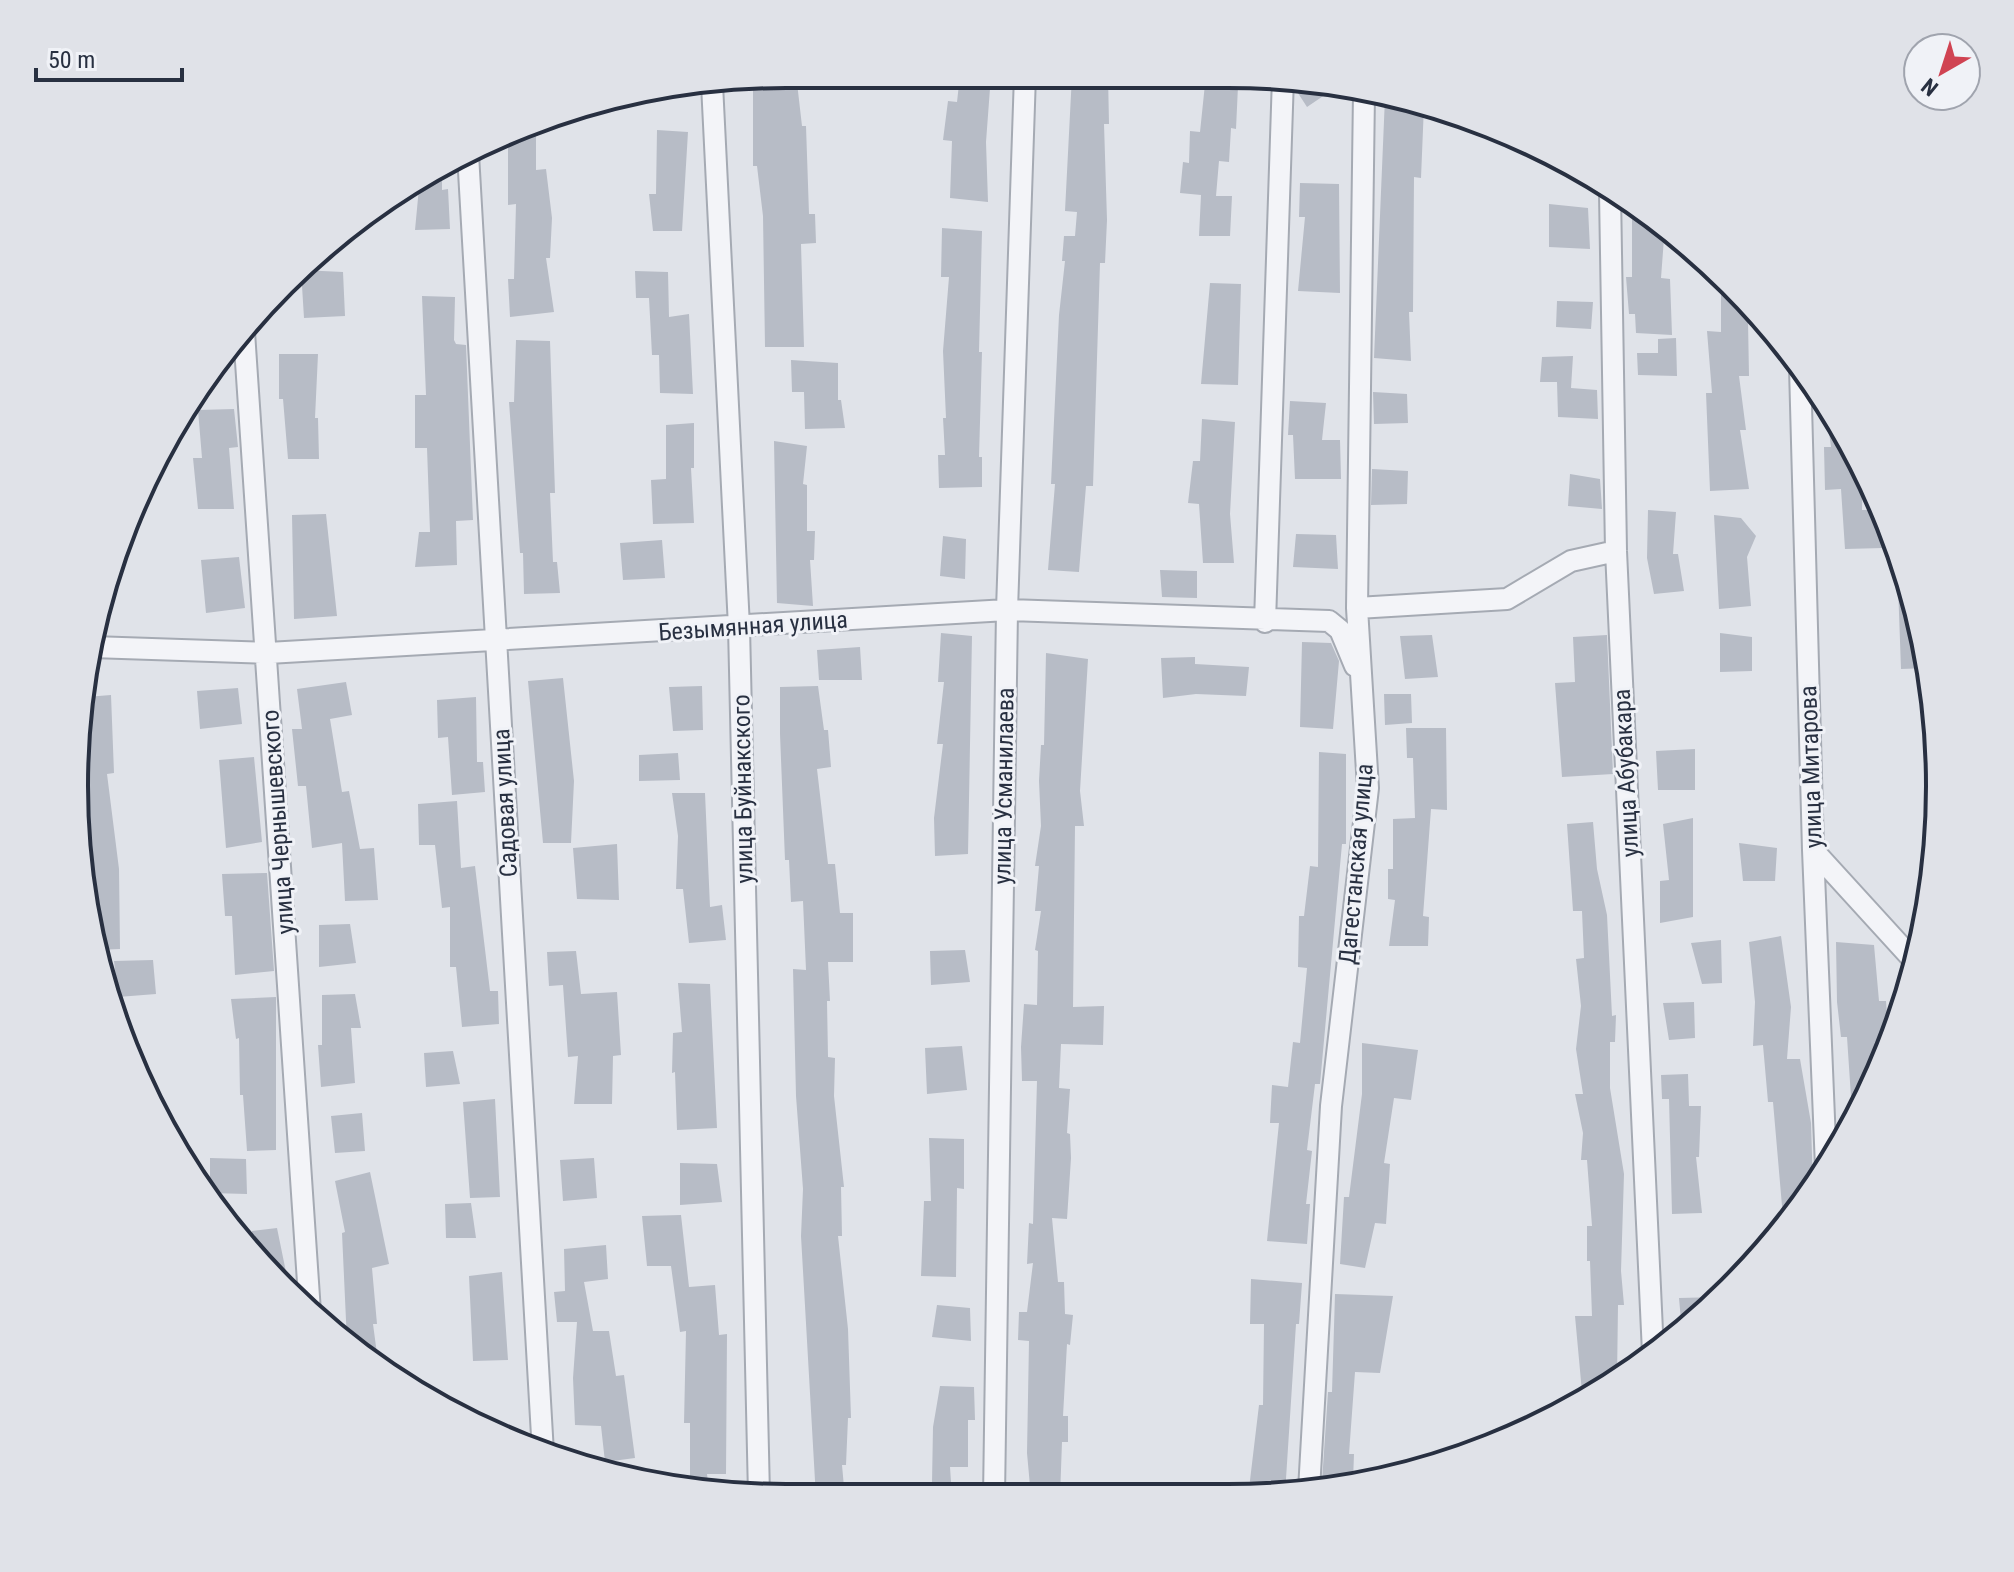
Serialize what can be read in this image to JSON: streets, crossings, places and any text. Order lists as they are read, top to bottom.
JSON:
{
  "streets": {
    "street": [
      "Безымянная улица",
      "улица Митарова",
      "улица Абубакара",
      "улица Усманилаева",
      "улица Буйнакского",
      "Садовая улица",
      "улица Чернышевского",
      "Дагестанская улица"
    ]
  },
  "crossings": [
    ["Безымянная улица", "улица Усманилаева"],
    ["Безымянная улица", "улица Буйнакского"],
    ["Безымянная улица", "Садовая улица"],
    ["Безымянная улица", "улица Чернышевского"],
    ["Безымянная улица", "Дагестанская улица"]
  ],
  "scale_bar": "50 m",
  "north": "bottom left"
}
